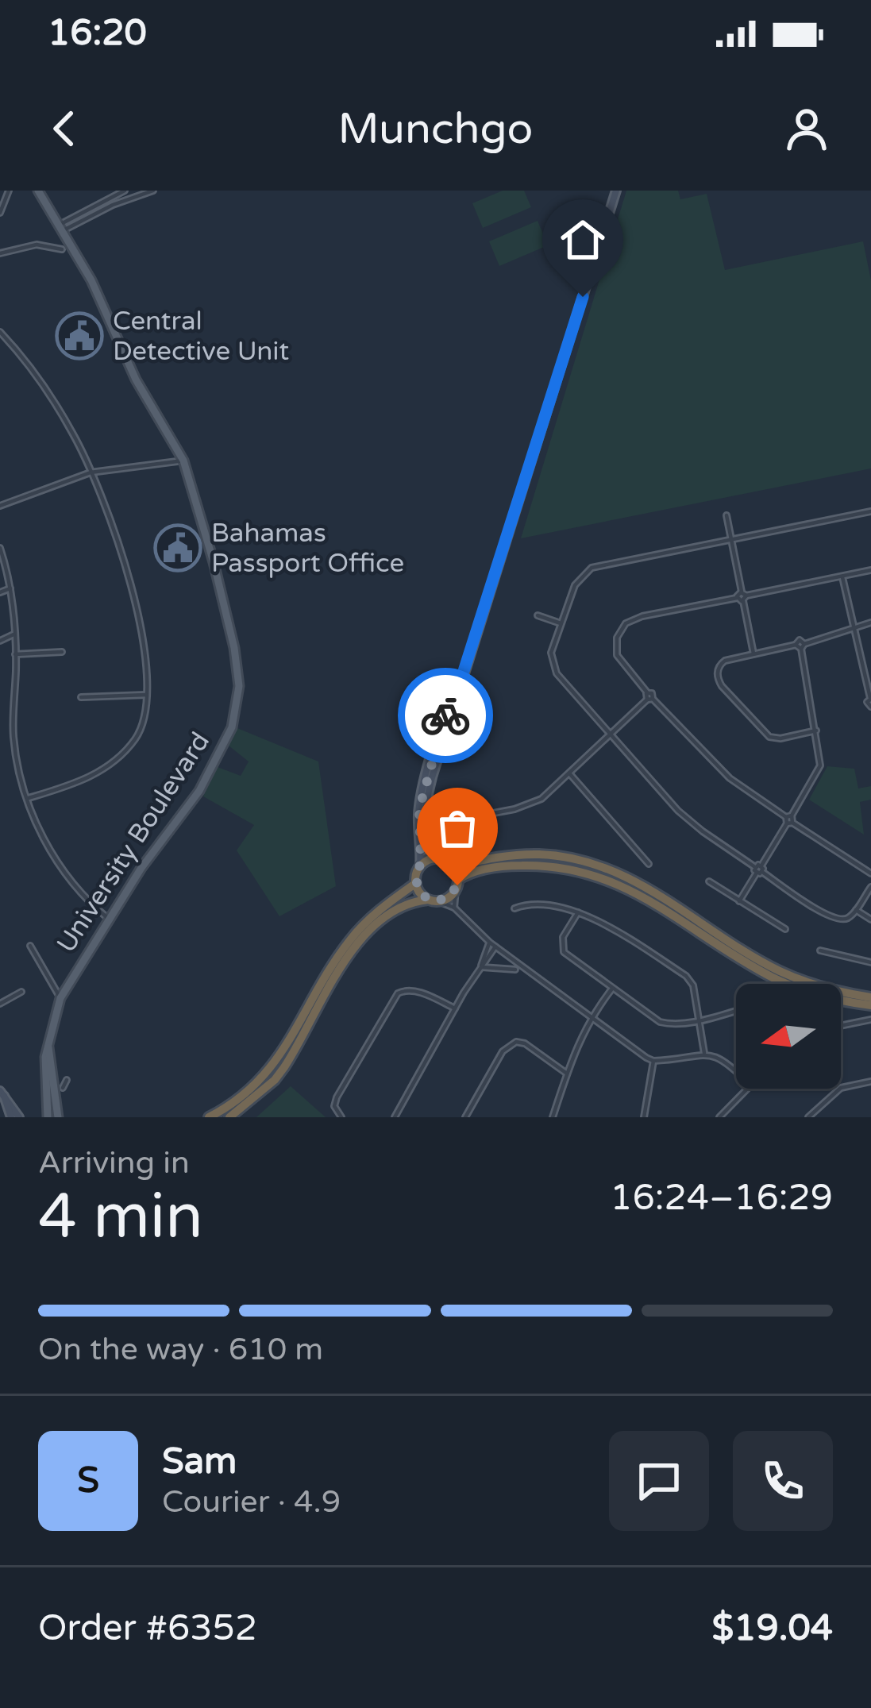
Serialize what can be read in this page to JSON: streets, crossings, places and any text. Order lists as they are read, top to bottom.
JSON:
{
  "streets": {
    "main road": ["University Boulevard"]
  },
  "places": {
    "public building": ["Central Detective Unit", "Bahamas Passport Office"]
  },
  "north": "left",
  "page": {
    "status": "16:20",
    "header": "Munchgo",
    "heading": ["4 min", "Arriving in", "16:24–16:29"],
    "panel": [
      "Sam",
      "Courier · 4.9",
      "Order #6352",
      "$19.04"
    ],
    "bar": "On the way · 610 m",
    "round": "S"
  }
}
